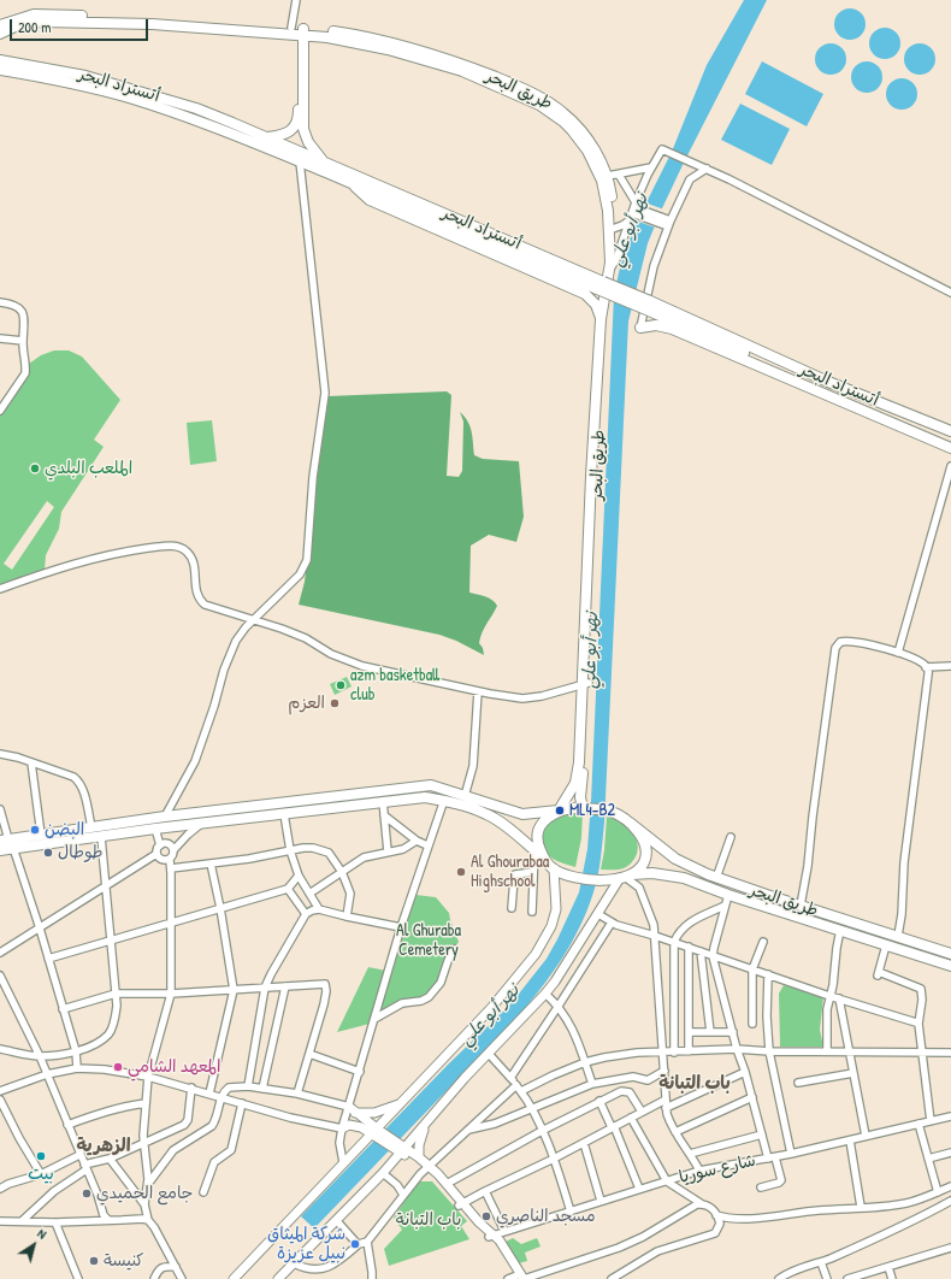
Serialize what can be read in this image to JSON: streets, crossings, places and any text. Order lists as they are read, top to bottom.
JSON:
{
  "streets": {
    "highway": ["أتستراد البحر", "طريق البحر"],
    "street": ["شارع سوريا"]
  },
  "districts": ["باب التبانة", "الزهرية"],
  "water": ["نهر أبو علي"],
  "parks": ["Al Ghuraba Cemetery", "باب التبانة"],
  "places": [
    "الملعب البلدي",
    "azm basketball club",
    "العزم",
    "ML4-B2",
    "البضن",
    "طوطال",
    "Al Ghourabaa Highschool",
    "المعهد الشامي",
    "بيت",
    "جامع الحميدي",
    "مسجد الناصري",
    "شركة الميثاق نبيل عزيزة",
    "كنيسة"
  ],
  "scale_bar": "200 m",
  "north": "top right"
}
